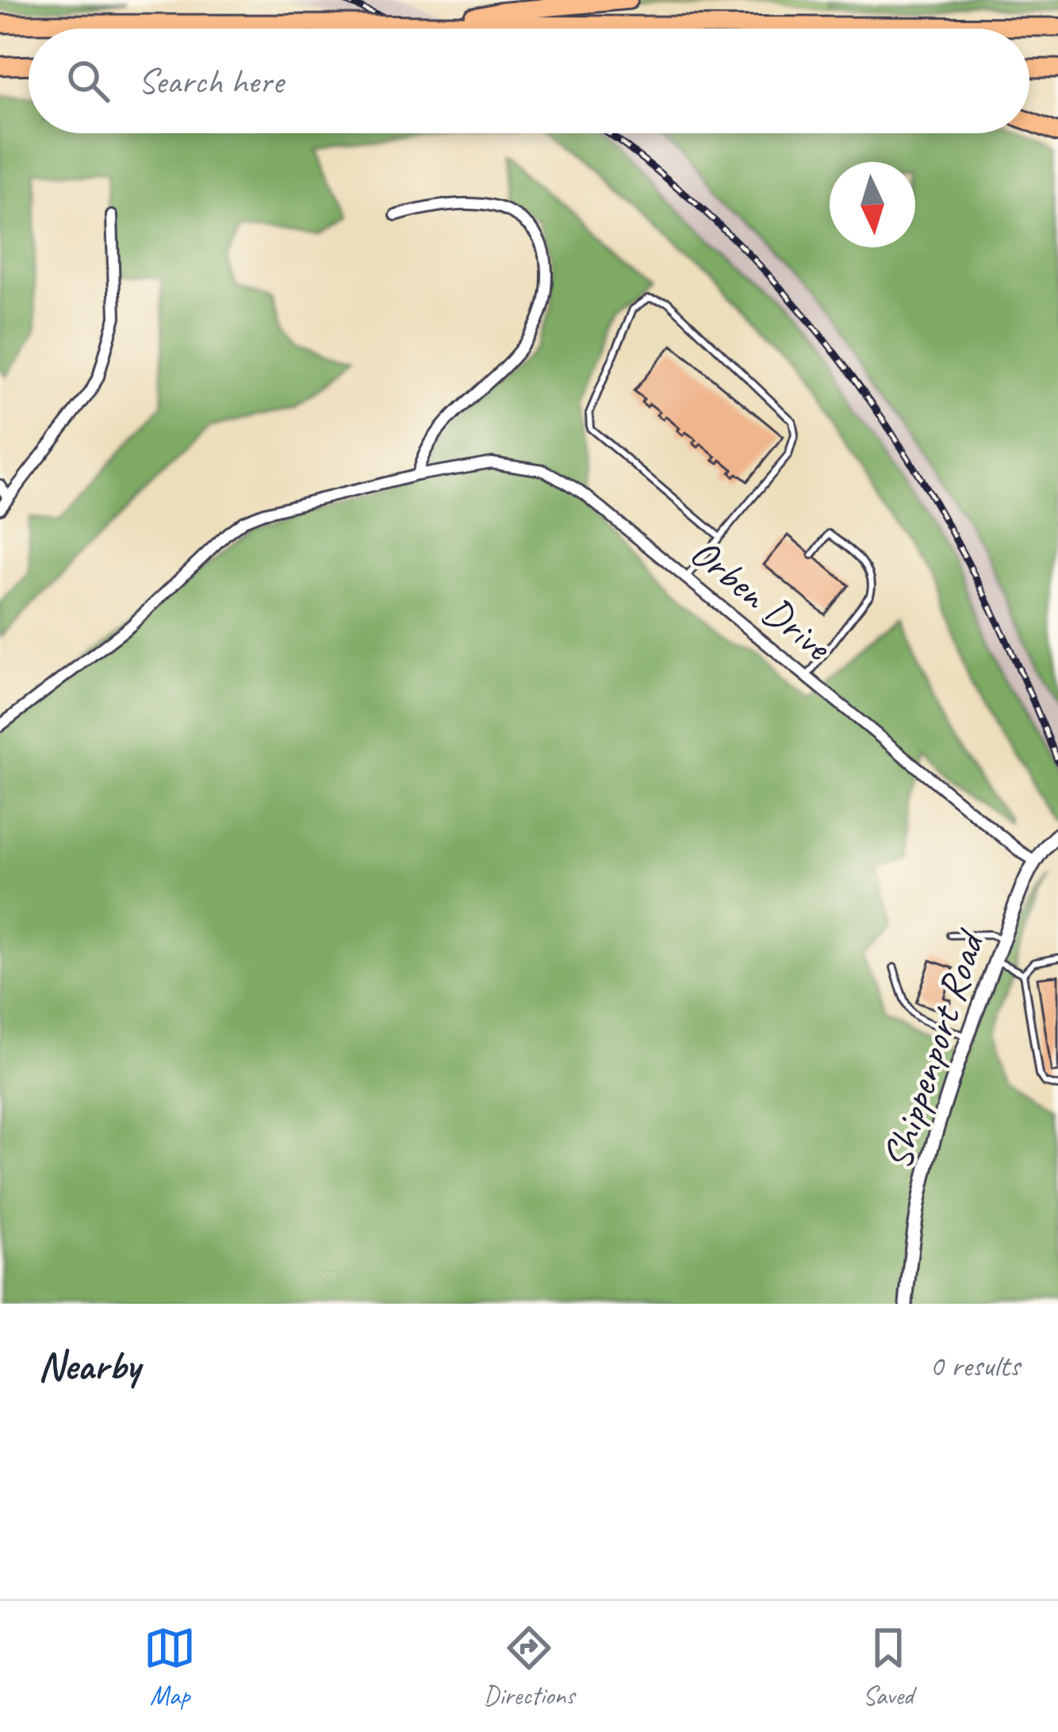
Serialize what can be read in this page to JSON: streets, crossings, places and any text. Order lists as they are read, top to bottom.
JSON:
{
  "streets": {
    "street": ["Orben Drive", "Shippenport Road"]
  },
  "crossings": [
    ["Orben Drive", "Shippenport Road"]
  ],
  "north": "bottom",
  "page": {
    "search": "Search here",
    "heading": ["Nearby", "0 results"],
    "nav": ["Map", "Directions", "Saved"]
  }
}
